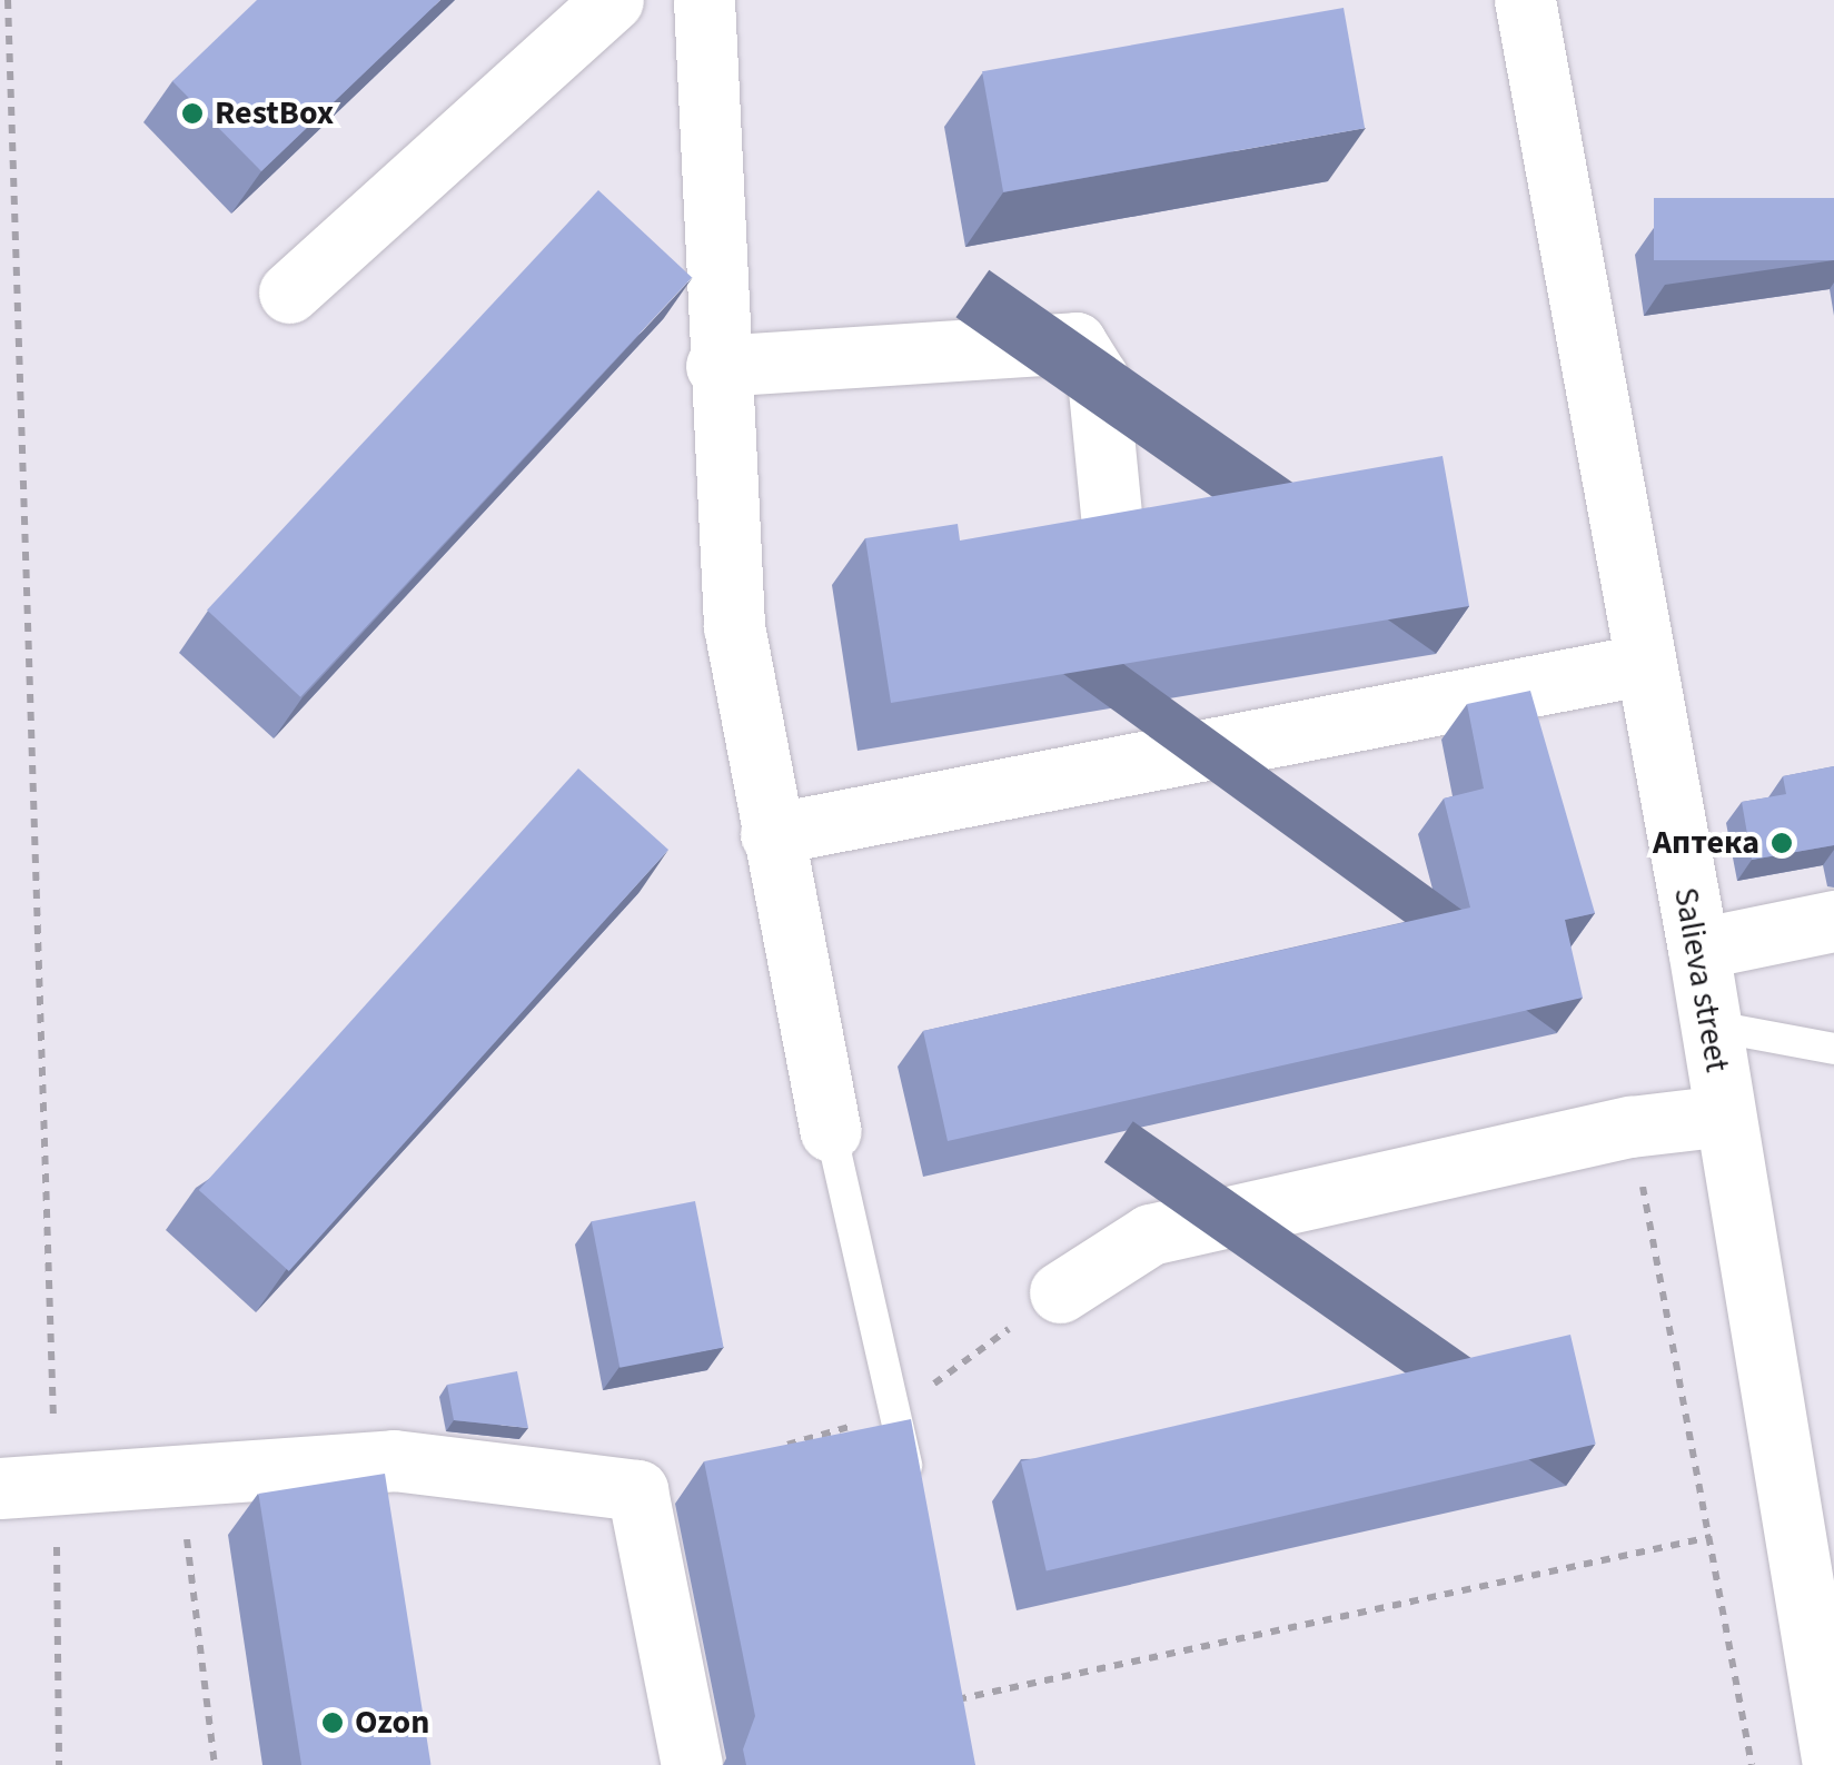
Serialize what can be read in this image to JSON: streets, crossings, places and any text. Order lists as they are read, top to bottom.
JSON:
{
  "streets": {
    "street": ["Salieva street"]
  },
  "places": ["RestBox", "Аптека", "Ozon"]
}
